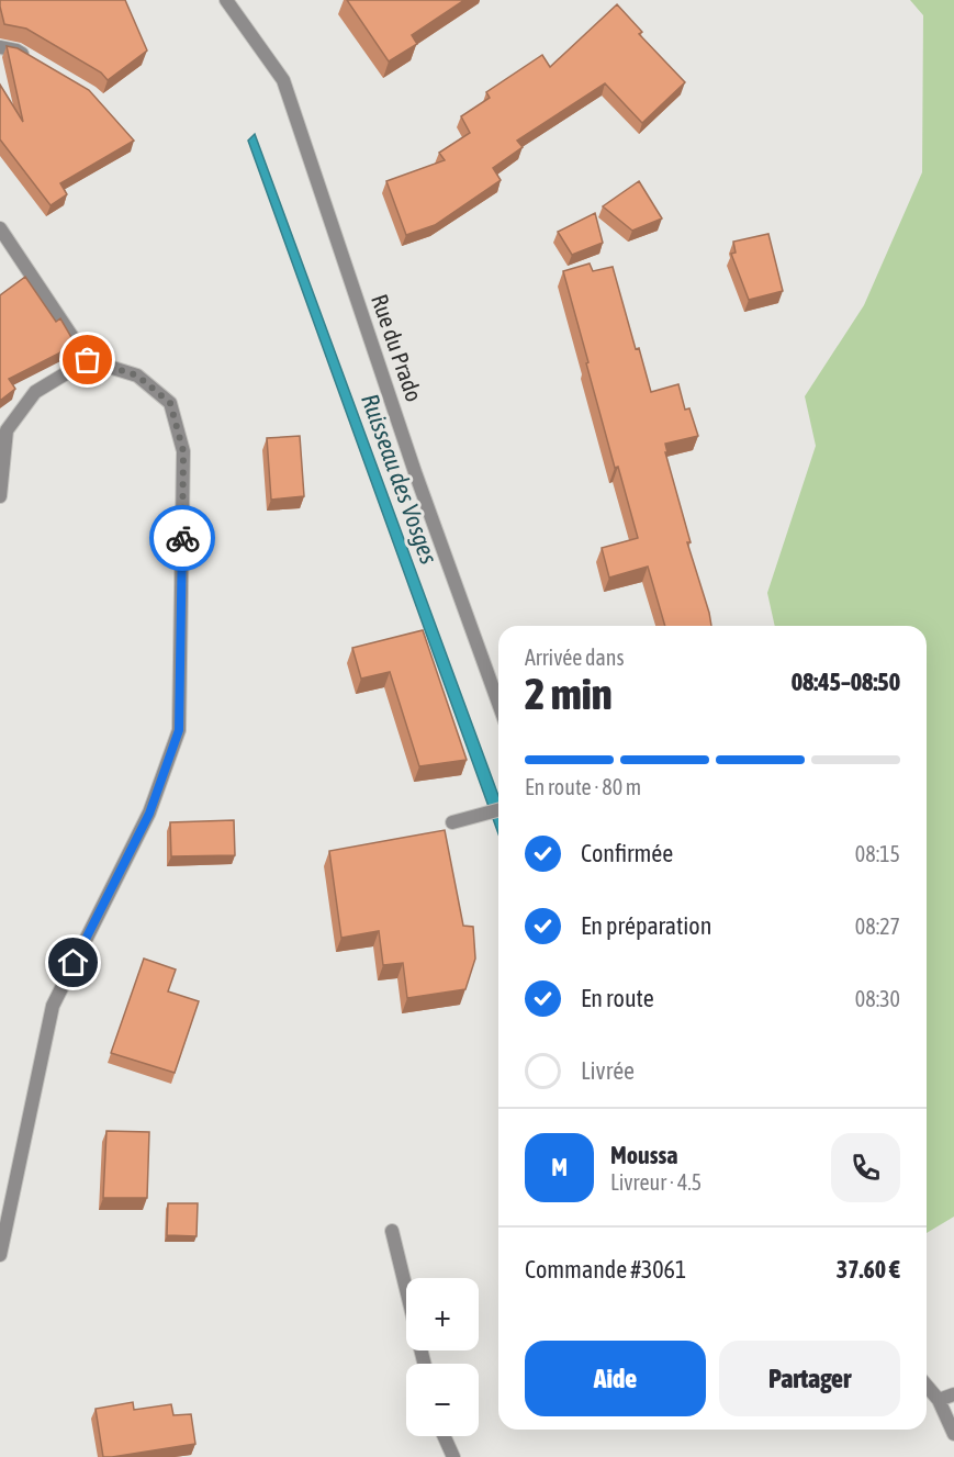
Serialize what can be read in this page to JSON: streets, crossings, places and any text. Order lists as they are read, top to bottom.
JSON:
{
  "streets": {
    "street": ["Rue du Prado"]
  },
  "water": ["Ruisseau des Vosges"],
  "page": {
    "heading": ["2 min", "Arrivée dans", "08:45–08:50"],
    "panel": [
      "Moussa",
      "Livreur · 4.5",
      "Commande #3061",
      "37.60 €"
    ],
    "bar": "En route · 80 m",
    "list": [
      ["Confirmée", "08:15"],
      ["En préparation", "08:27"],
      ["En route", "08:30"],
      "Livrée"
    ],
    "round": "M",
    "map_buttons": ["+", "−"],
    "buttons": ["Aide", "Partager"]
  }
}
